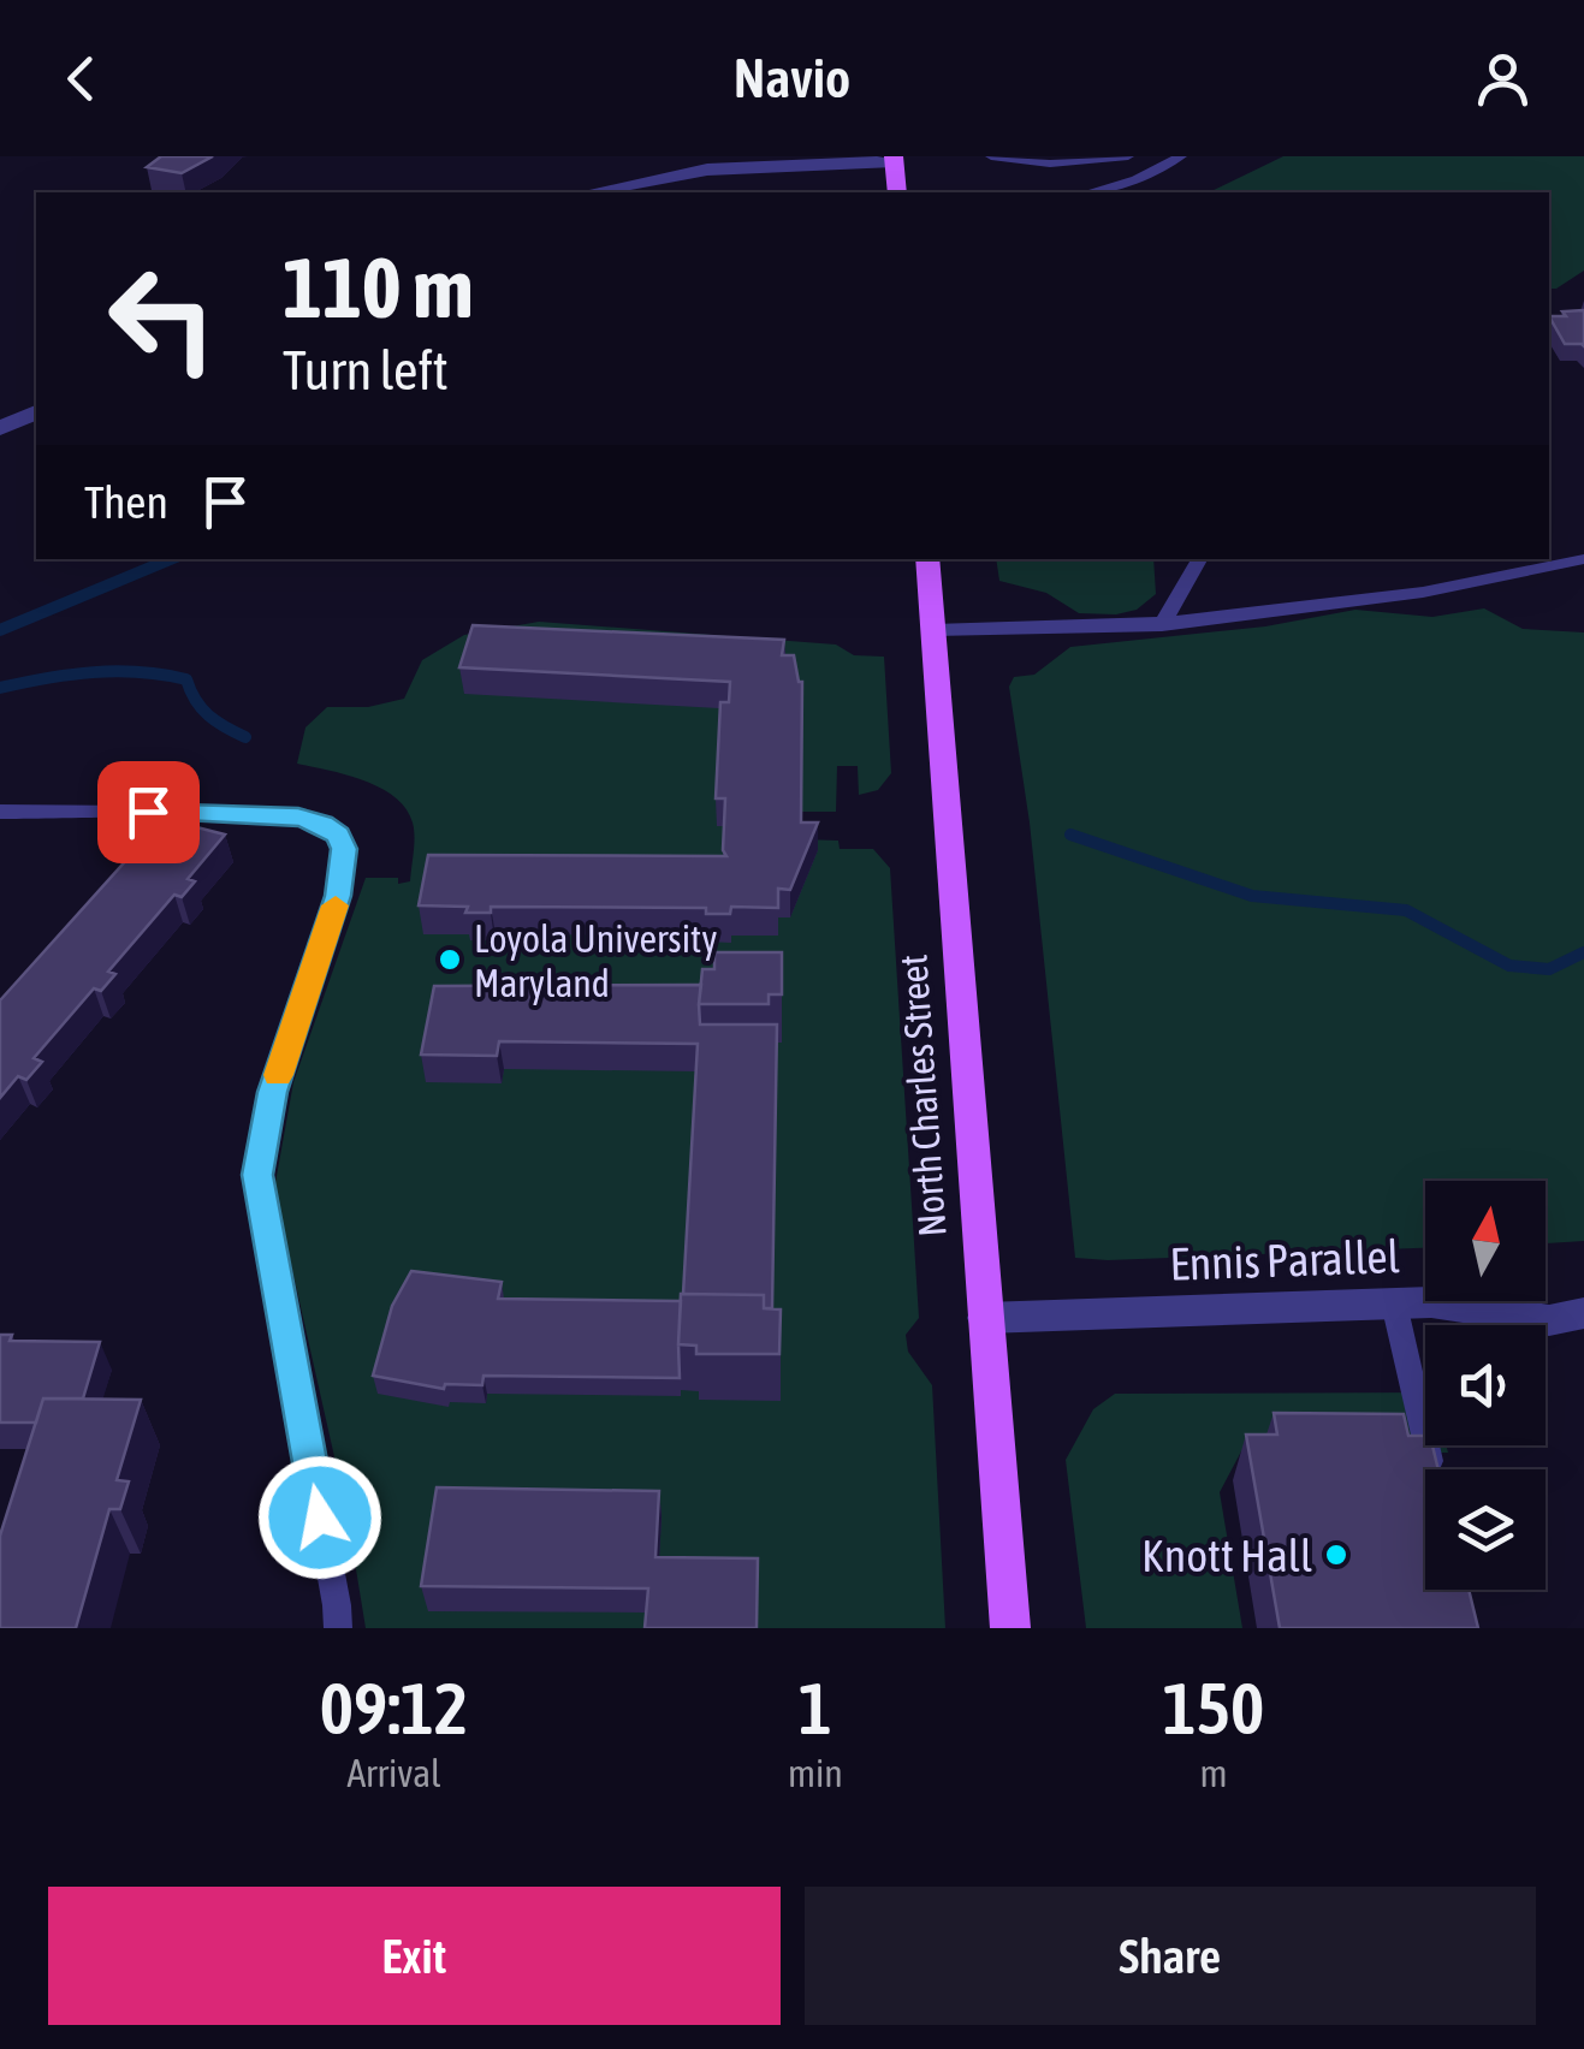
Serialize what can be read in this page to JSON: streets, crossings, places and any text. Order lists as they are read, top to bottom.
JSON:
{
  "streets": {
    "main road": ["North Charles Street"],
    "street": ["Ennis Parallel"]
  },
  "crossings": [
    ["North Charles Street", "Ennis Parallel"]
  ],
  "places": ["Loyola University Maryland", "Knott Hall"],
  "north": "top",
  "page": {
    "header": "Navio",
    "turn": ["110 m", "Turn left"],
    "then": "Then",
    "eta": [
      "09:12",
      "Arrival",
      "1",
      "min",
      "150",
      "m"
    ],
    "buttons": ["Exit", "Share"]
  }
}
